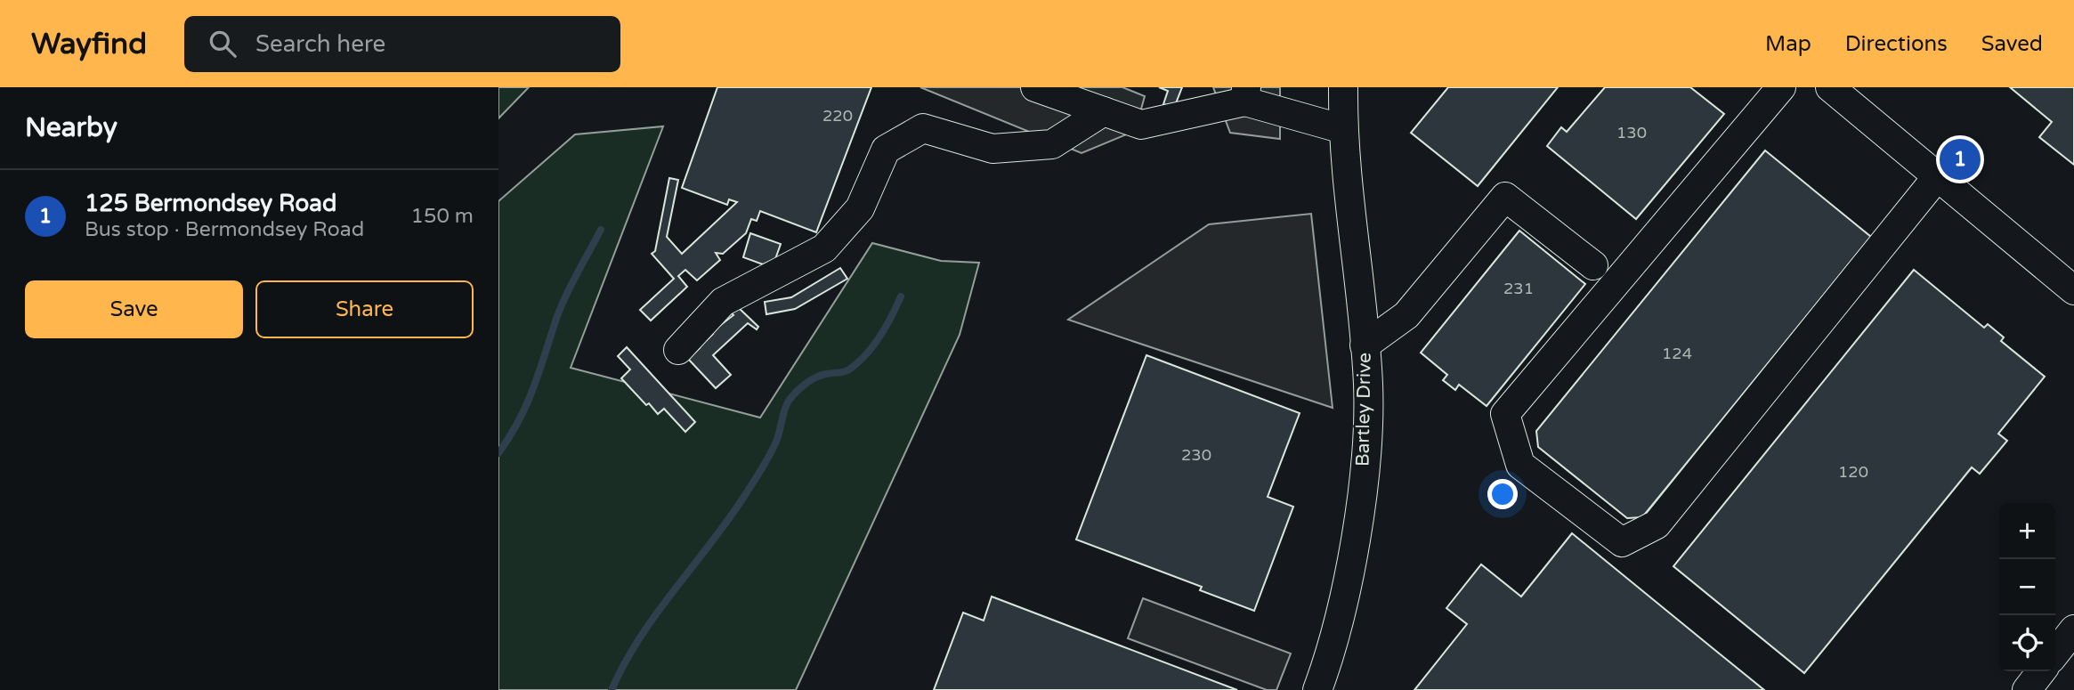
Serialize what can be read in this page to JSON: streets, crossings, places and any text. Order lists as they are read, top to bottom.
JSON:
{
  "streets": {
    "street": ["Bartley Drive"]
  },
  "house_numbers": [
    "220",
    "130",
    "231",
    "124",
    "230",
    "120"
  ],
  "page": {
    "header": "Wayfind",
    "search": "Search here",
    "nav": ["Map", "Directions", "Saved"],
    "heading": "Nearby",
    "pins": "1",
    "list": [
      {
        "mark": "1",
        "name": "125 Bermondsey Road",
        "note": "Bus stop · Bermondsey Road",
        "value": "150 m"
      }
    ],
    "buttons": ["Save", "Share"],
    "map_buttons": ["+", "−"]
  }
}
